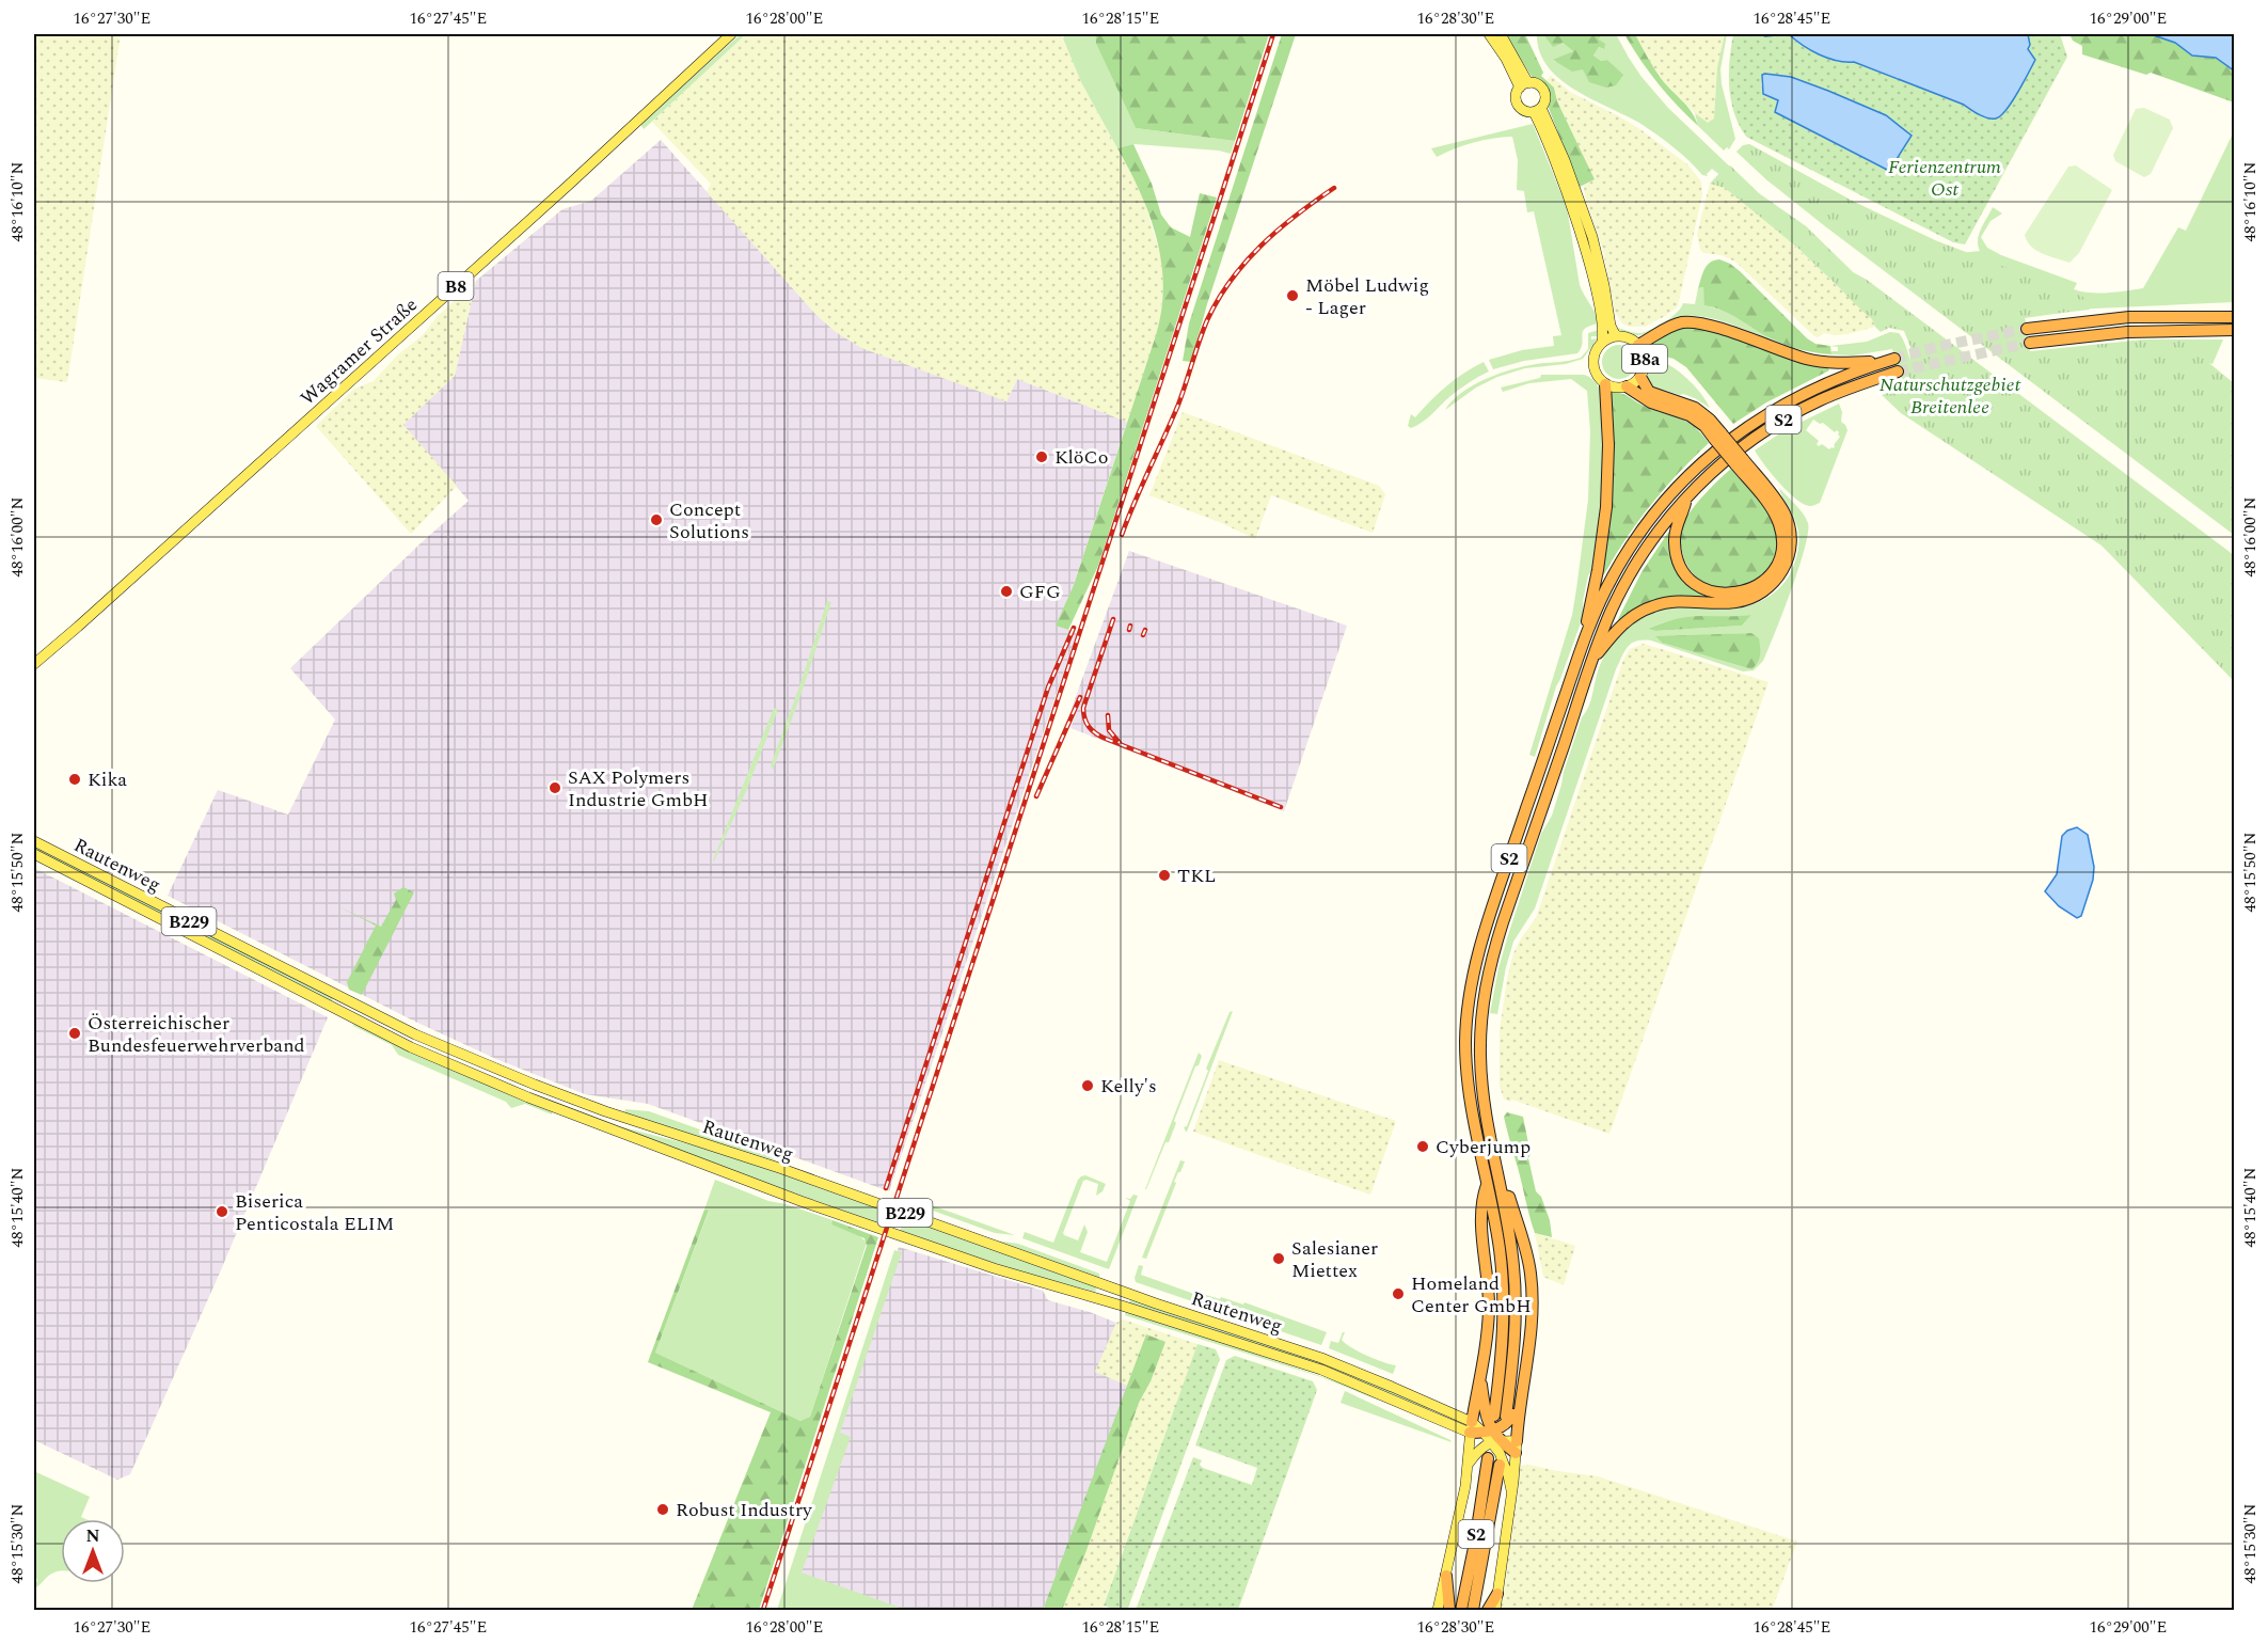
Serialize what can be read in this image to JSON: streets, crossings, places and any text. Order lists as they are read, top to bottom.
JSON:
{
  "streets": {
    "highway": ["S2"],
    "main road": [
      "B8",
      "Wagramer Straße",
      "B8a",
      "Rautenweg",
      "B229"
    ]
  },
  "crossings": [
    ["B8a", "S2"]
  ],
  "parks": ["Ferienzentrum Ost", "Naturschutzgebiet Breitenlee"],
  "places": [
    "Möbel Ludwig - Lager",
    "KlöCo",
    "Concept Solutions",
    "GFG",
    "Kika",
    "SAX Polymers Industrie GmbH",
    "TKL",
    "Österreichischer Bundesfeuerwehrverband",
    "Kelly's",
    "Cyberjump",
    "Biserica Penticostala ELIM",
    "Salesianer Miettex",
    "Homeland Center GmbH",
    "Robust Industry"
  ],
  "north": "top",
  "coordinates": [
    "16°27'30\"E",
    "16°27'45\"E",
    "16°28'00\"E",
    "16°28'15\"E",
    "16°28'30\"E",
    "16°28'45\"E",
    "16°29'00\"E",
    "48°16'10\"N",
    "48°16'00\"N",
    "48°15'50\"N",
    "48°15'40\"N",
    "48°15'30\"N"
  ]
}
